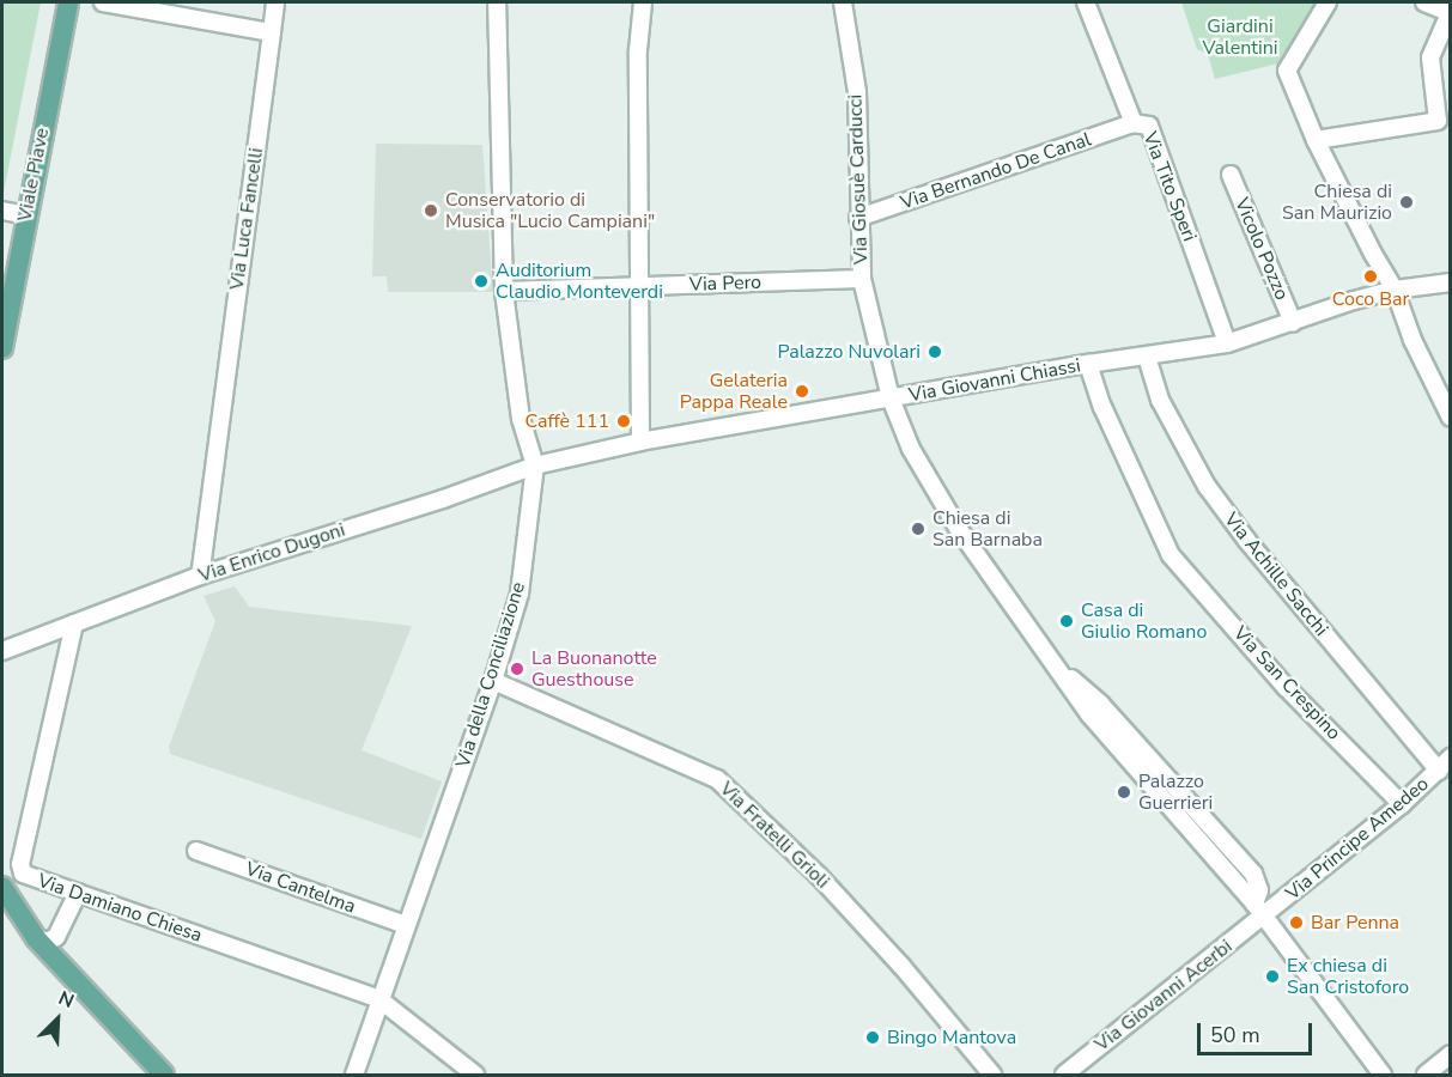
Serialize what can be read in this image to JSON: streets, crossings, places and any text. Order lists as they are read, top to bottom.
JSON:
{
  "streets": {
    "main road": ["Viale Piave"],
    "street": [
      "Via Bernando De Canal",
      "Via Giosuè Carducci",
      "Via Tito Speri",
      "Via Luca Fancelli",
      "Vicolo Pozzo",
      "Via Pero",
      "Via Giovanni Chiassi",
      "Via Enrico Dugoni",
      "Via Achille Sacchi",
      "Via della Conciliazione",
      "Via San Crespino",
      "Via Fratelli Grioli",
      "Via Principe Amedeo",
      "Via Cantelma",
      "Via Damiano Chiesa",
      "Via Giovanni Acerbi"
    ]
  },
  "crossings": [
    ["Via Bernando De Canal", "Via Giosuè Carducci"],
    ["Via Bernando De Canal", "Via Tito Speri"],
    ["Via Giosuè Carducci", "Via Pero"],
    ["Via Giosuè Carducci", "Via Giovanni Chiassi"],
    ["Via Giosuè Carducci", "Via Principe Amedeo"],
    ["Via Giosuè Carducci", "Via Giovanni Acerbi"],
    ["Via Tito Speri", "Via Giovanni Chiassi"],
    ["Via Luca Fancelli", "Via Enrico Dugoni"],
    ["Vicolo Pozzo", "Via Giovanni Chiassi"],
    ["Via Pero", "Via della Conciliazione"],
    ["Via Giovanni Chiassi", "Via Enrico Dugoni"],
    ["Via Giovanni Chiassi", "Via Achille Sacchi"],
    ["Via Giovanni Chiassi", "Via della Conciliazione"],
    ["Via Giovanni Chiassi", "Via San Crespino"],
    ["Via Enrico Dugoni", "Via della Conciliazione"],
    ["Via Enrico Dugoni", "Via Damiano Chiesa"],
    ["Via Achille Sacchi", "Via Principe Amedeo"],
    ["Via della Conciliazione", "Via Fratelli Grioli"],
    ["Via della Conciliazione", "Via Cantelma"],
    ["Via della Conciliazione", "Via Damiano Chiesa"],
    ["Via San Crespino", "Via Principe Amedeo"],
    ["Via Principe Amedeo", "Via Giovanni Acerbi"]
  ],
  "parks": ["Giardini Valentini"],
  "places": [
    "Chiesa di San Maurizio",
    "Conservatorio di Musica \"Lucio Campiani\"",
    "Coco Bar",
    "Auditorium Claudio Monteverdi",
    "Palazzo Nuvolari",
    "Gelateria Pappa Reale",
    "Caffè 111",
    "Chiesa di San Barnaba",
    "Casa di Giulio Romano",
    "La Buonanotte Guesthouse",
    "Palazzo Guerrieri",
    "Bar Penna",
    "Ex chiesa di San Cristoforo",
    "Bingo Mantova"
  ],
  "scale_bar": "50 m",
  "north": "top right"
}
